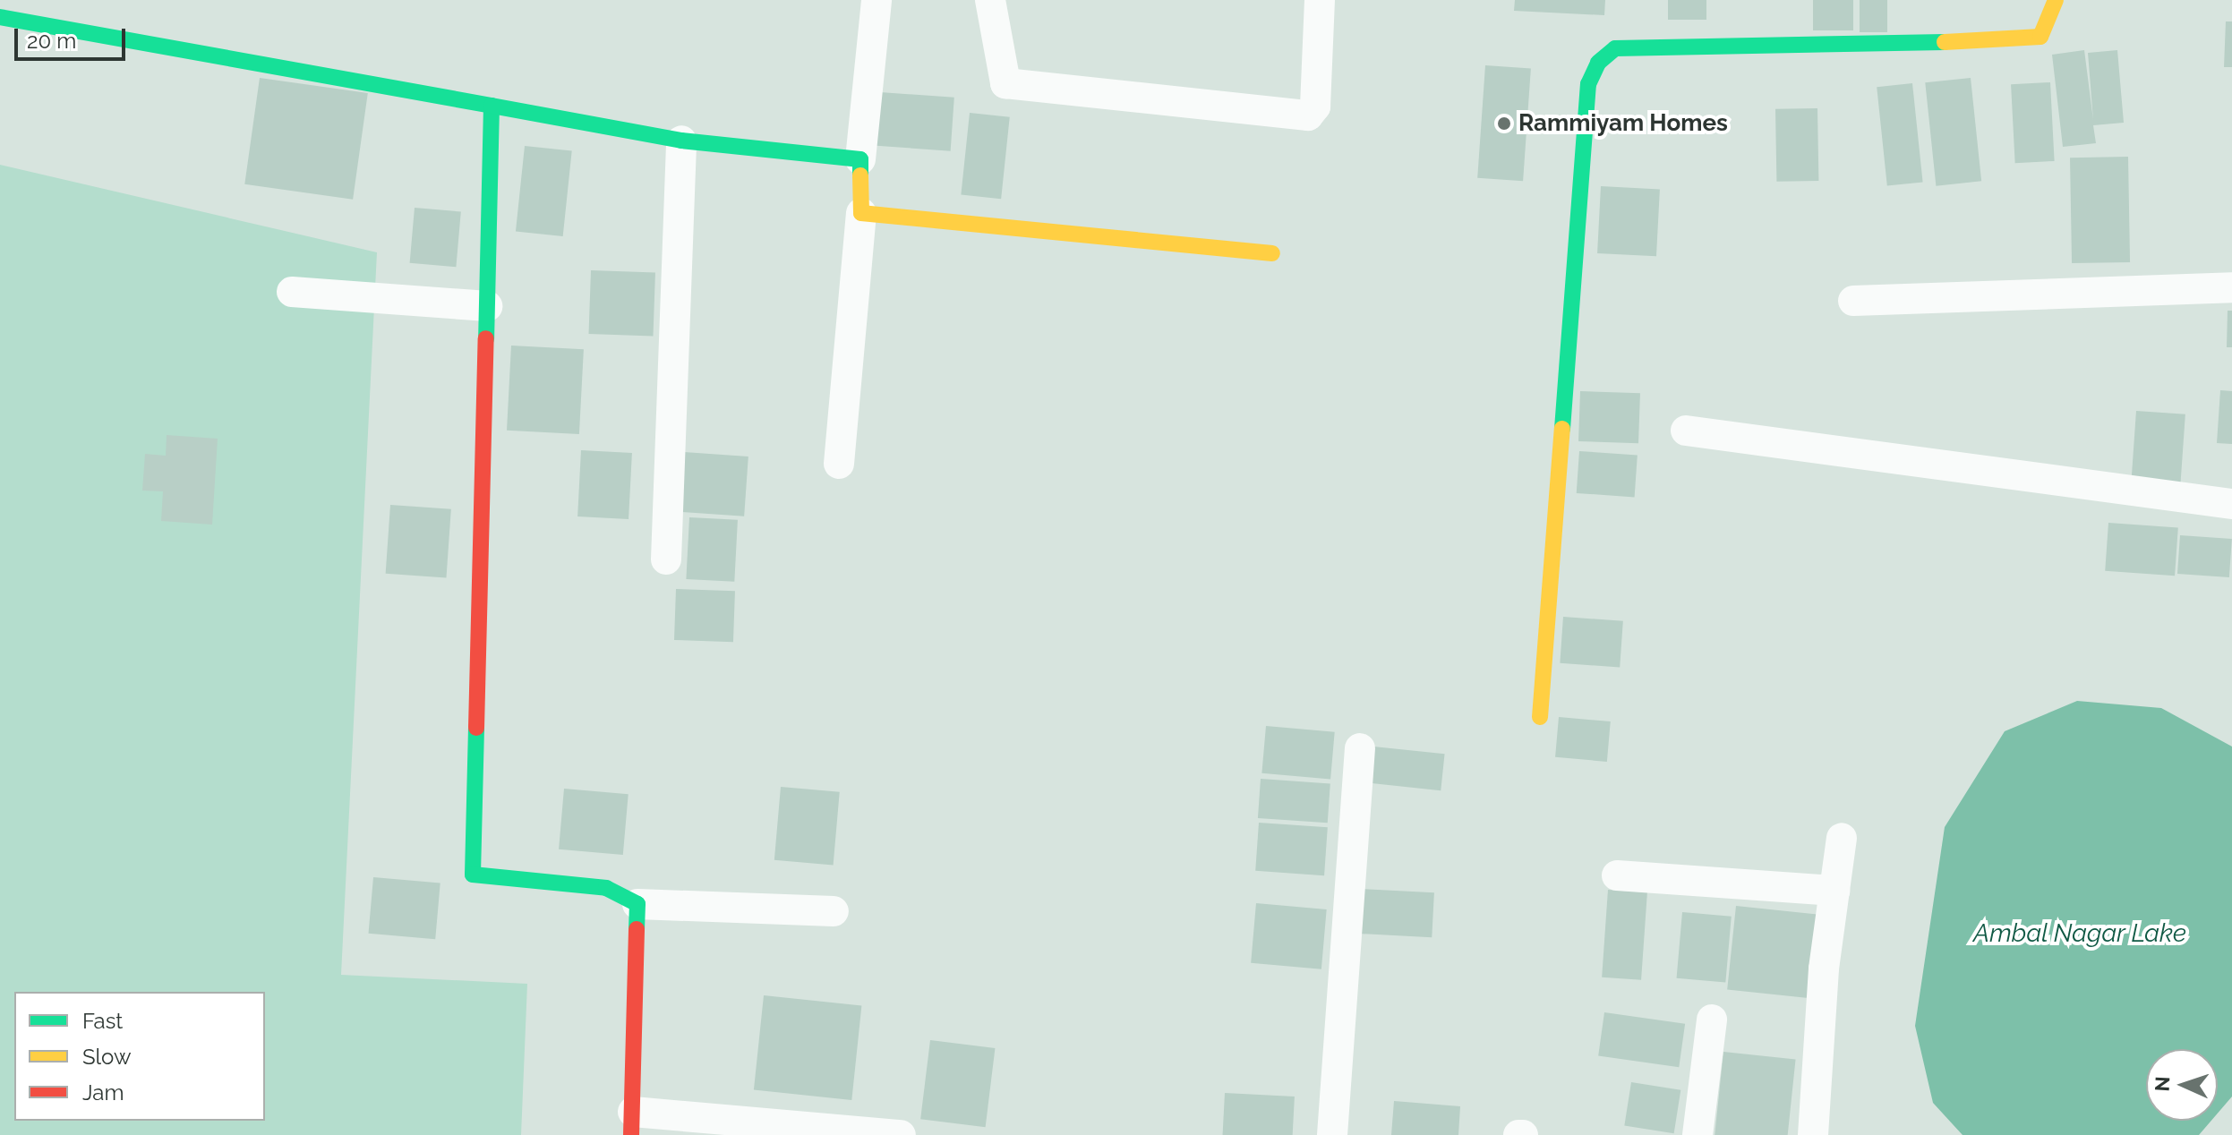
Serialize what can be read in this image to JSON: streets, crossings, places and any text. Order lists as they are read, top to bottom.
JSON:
{
  "water": ["Ambal Nagar Lake"],
  "places": ["Rammiyam Homes"],
  "legend": ["Fast", "Slow", "Jam"],
  "scale_bar": "20 m",
  "north": "left"
}
